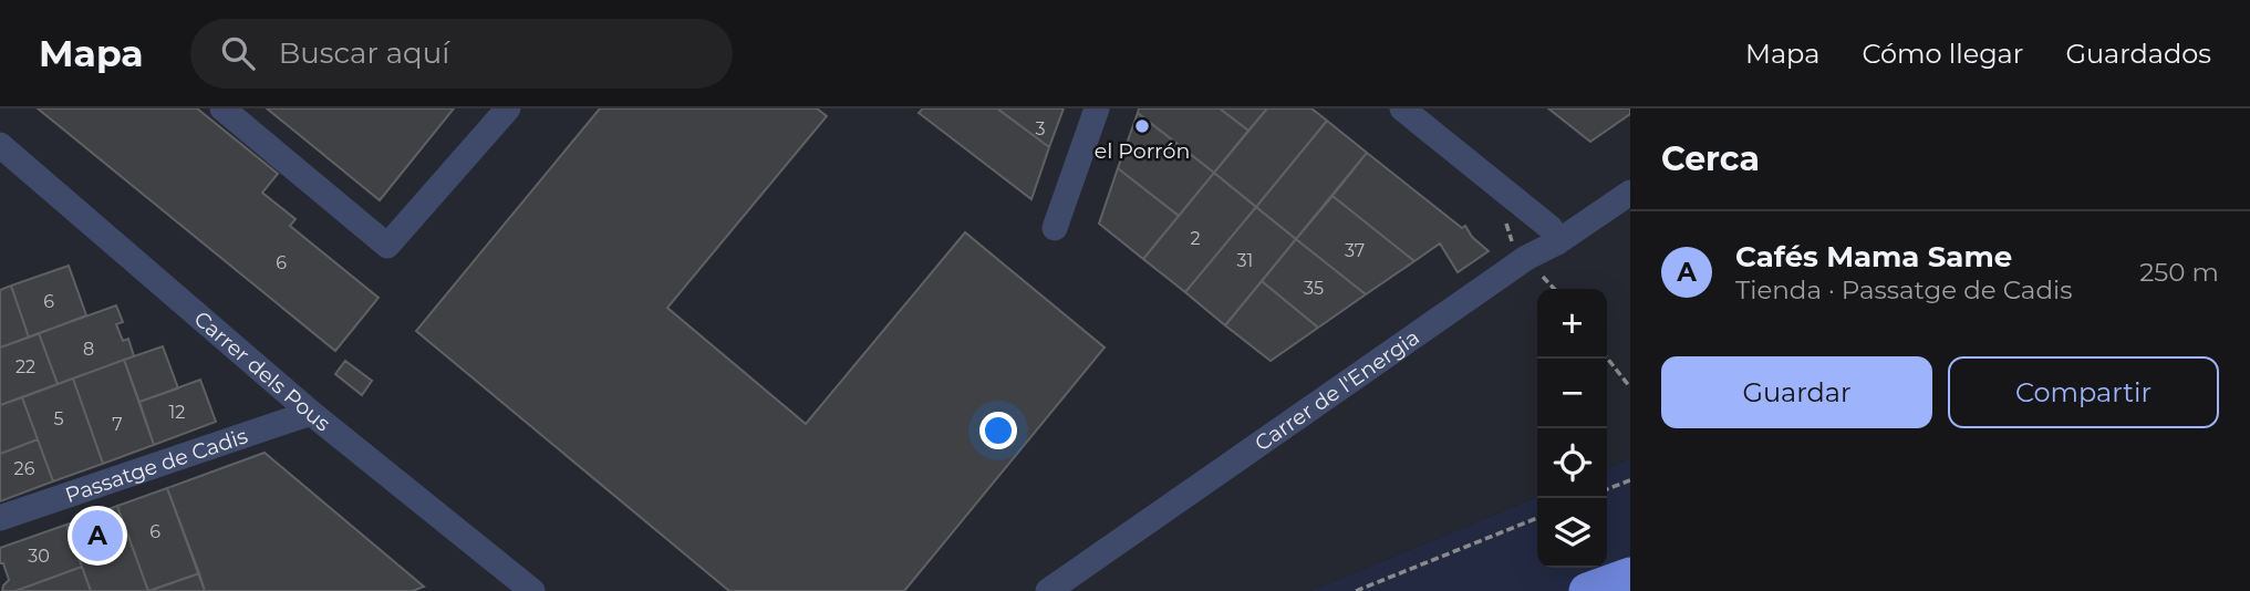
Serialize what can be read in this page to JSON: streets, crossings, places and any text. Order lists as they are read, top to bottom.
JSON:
{
  "streets": {
    "street": ["Carrer dels Pous", "Carrer de l'Energia", "Passatge de Cadis"]
  },
  "crossings": [
    ["Carrer dels Pous", "Passatge de Cadis"]
  ],
  "places": ["el Porrón"],
  "house_numbers": [
    "3",
    "2",
    "37",
    "31",
    "6",
    "35",
    "6",
    "8",
    "22",
    "12",
    "5",
    "7",
    "26",
    "6",
    "30"
  ],
  "page": {
    "header": "Mapa",
    "search": "Buscar aquí",
    "nav": ["Mapa", "Cómo llegar", "Guardados"],
    "heading": "Cerca",
    "list": [
      {
        "mark": "A",
        "name": "Cafés Mama Same",
        "note": "Tienda · Passatge de Cadis",
        "value": "250 m"
      }
    ],
    "map_buttons": ["+", "−"],
    "buttons": ["Guardar", "Compartir"],
    "pins": "A"
  }
}
